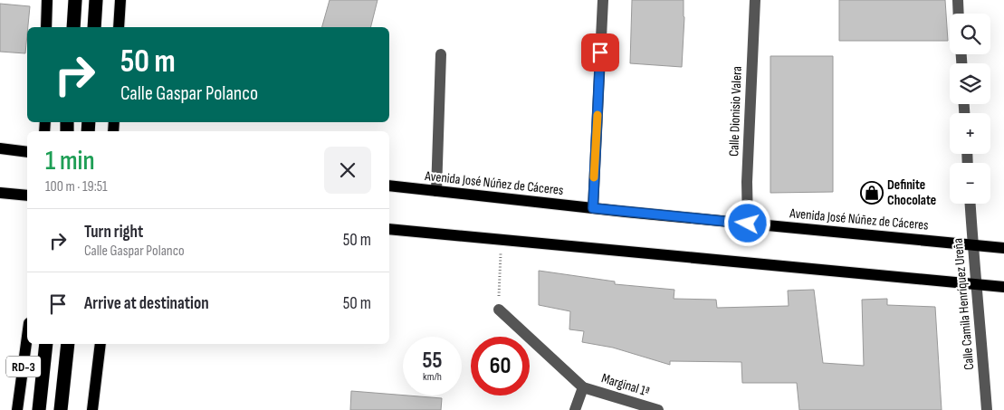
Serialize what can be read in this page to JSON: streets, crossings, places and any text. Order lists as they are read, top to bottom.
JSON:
{
  "streets": {
    "highway": ["RD-3"],
    "main road": ["Avenida José Núñez de Cáceres"],
    "street": ["Calle Dionisio Valera", "Calle Camila Henríquez Ureña", "Marginal 1ª"]
  },
  "crossings": [
    ["Calle Dionisio Valera", "Avenida José Núñez de Cáceres"],
    ["Avenida José Núñez de Cáceres", "Calle Camila Henríquez Ureña"]
  ],
  "places": {
    "shop": ["Definite Chocolate"]
  },
  "page": {
    "map_buttons": ["+", "−"],
    "turn": ["50 m", "Calle Gaspar Polanco"],
    "heading": ["1 min", "100 m · 19:51"],
    "list": [
      {
        "name": "Turn right",
        "note": "Calle Gaspar Polanco",
        "value": "50 m"
      },
      {
        "name": "Arrive at destination",
        "value": "50 m"
      }
    ],
    "speed": "55 km/h",
    "limit": "60"
  }
}
